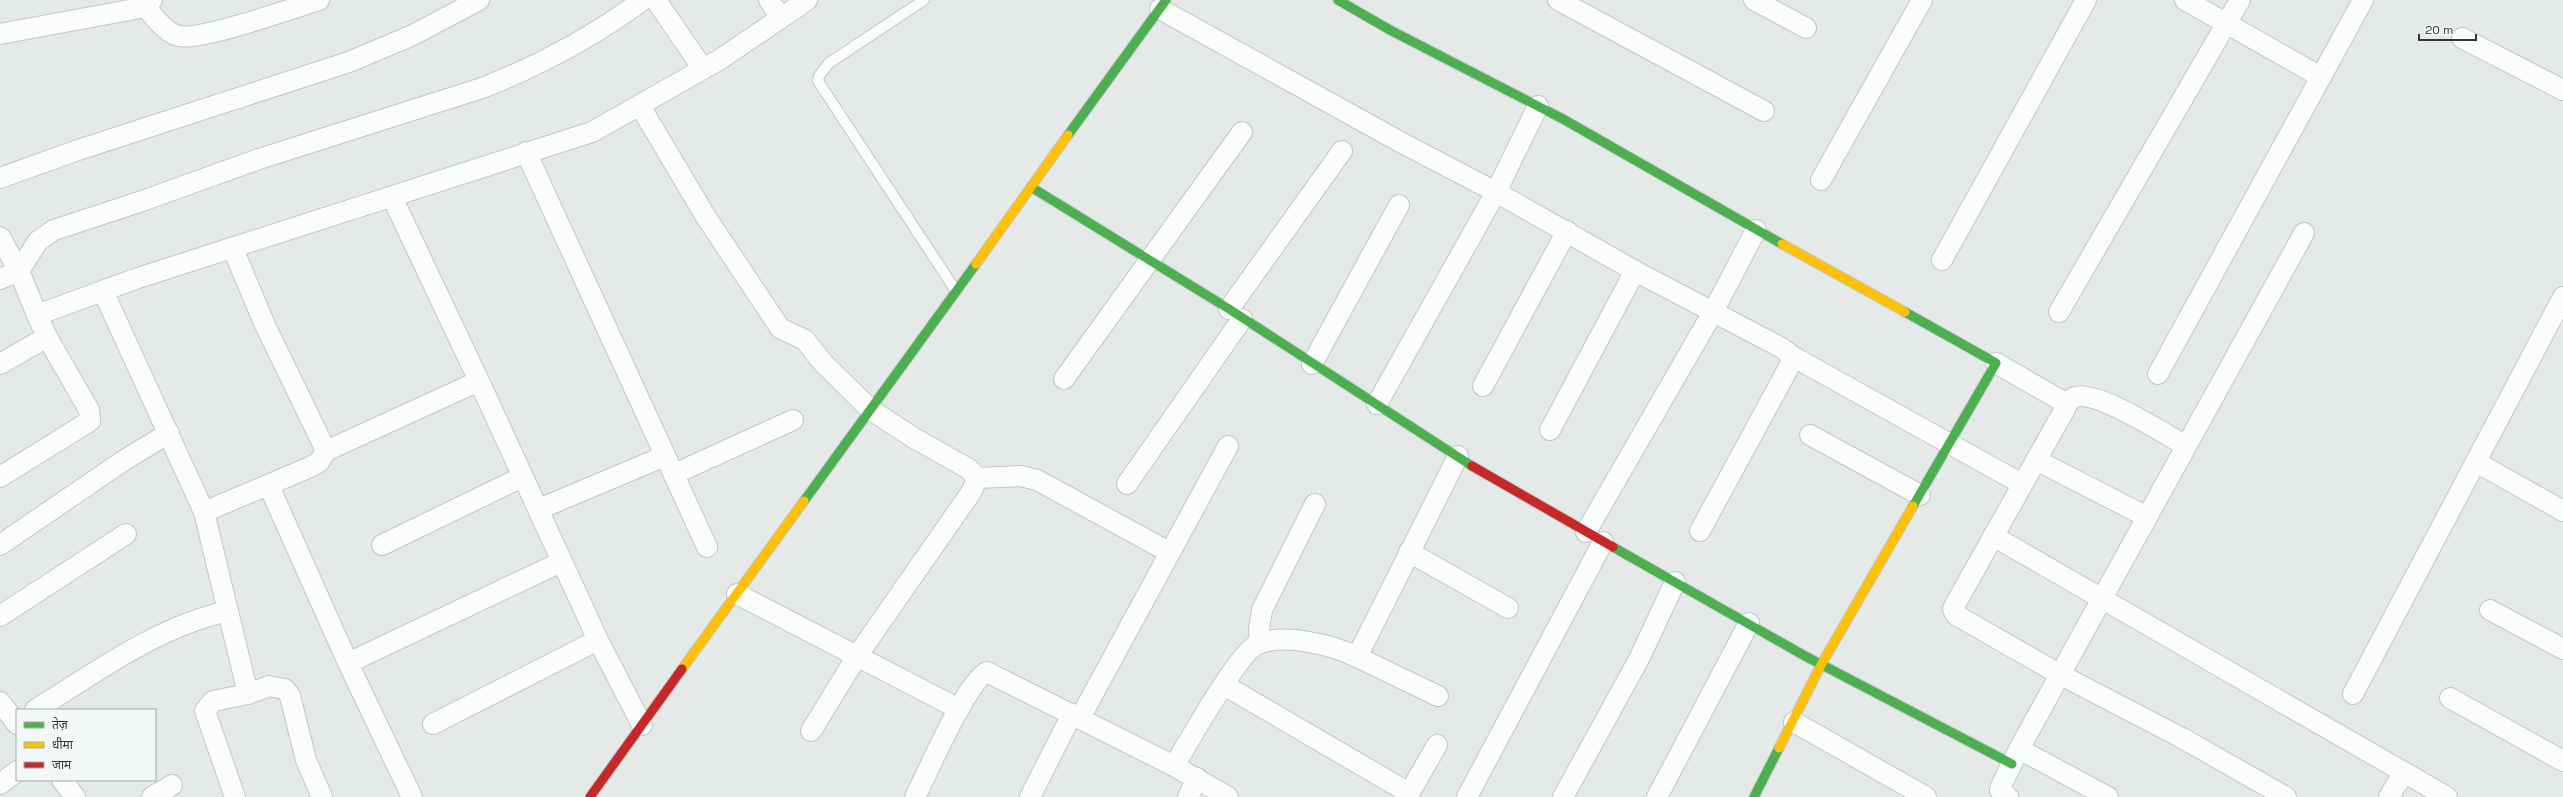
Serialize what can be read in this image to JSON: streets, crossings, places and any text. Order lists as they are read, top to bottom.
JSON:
{
  "legend": ["तेज़", "धीमा", "जाम"],
  "scale_bar": "20 m"
}
